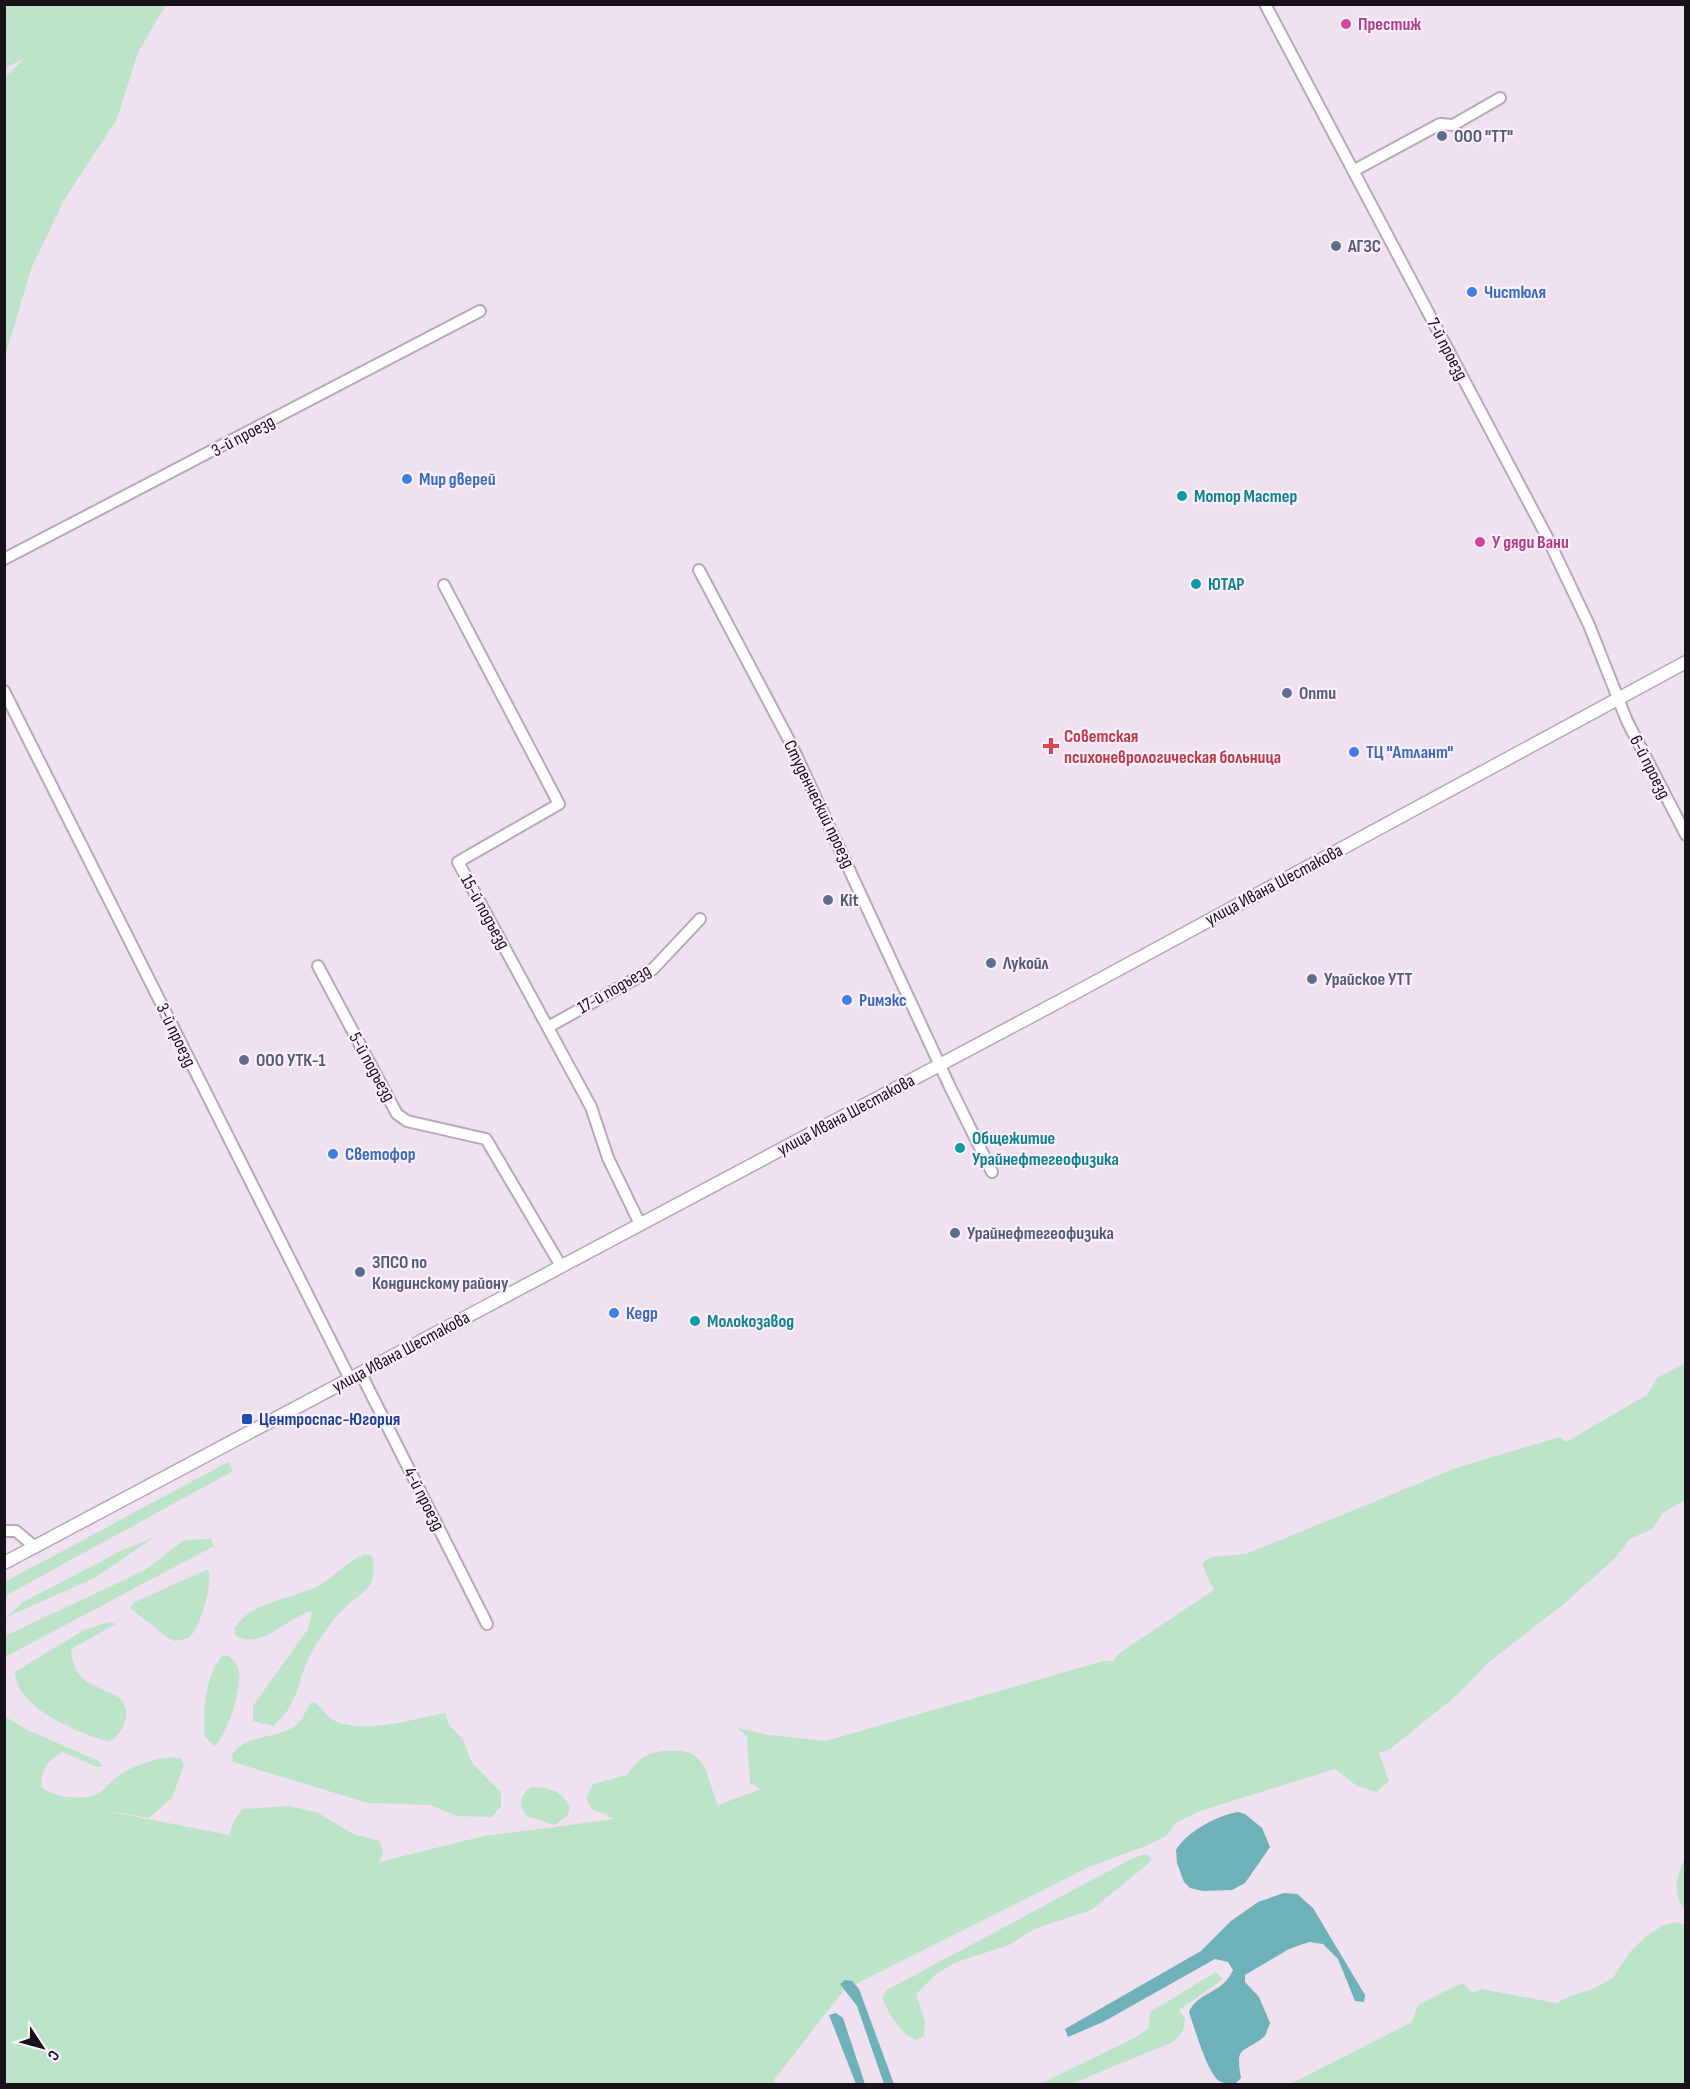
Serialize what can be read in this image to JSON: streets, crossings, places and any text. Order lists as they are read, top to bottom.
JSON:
{
  "streets": {
    "main road": ["улица Ивана Шестакова"],
    "street": [
      "7-й проезд",
      "3-й проезд",
      "6-й проезд",
      "Студенческий проезд",
      "15-й подъезд",
      "17-й подъезд",
      "5-й подъезд",
      "4-й проезд"
    ]
  },
  "crossings": [
    ["7-й проезд", "6-й проезд"],
    ["7-й проезд", "улица Ивана Шестакова"],
    ["3-й проезд", "улица Ивана Шестакова"],
    ["3-й проезд", "4-й проезд"],
    ["6-й проезд", "улица Ивана Шестакова"],
    ["Студенческий проезд", "улица Ивана Шестакова"],
    ["улица Ивана Шестакова", "15-й подъезд"],
    ["улица Ивана Шестакова", "5-й подъезд"],
    ["улица Ивана Шестакова", "4-й проезд"],
    ["15-й подъезд", "17-й подъезд"]
  ],
  "places": {
    "other": [
      "Престиж",
      "ООО \"ТТ\"",
      "АГЗС",
      "Чистюля",
      "Мир дверей",
      "Мотор Мастер",
      "У дяди Вани",
      "ЮТАР",
      "Опти",
      "ТЦ \"Атлант\"",
      "Kit",
      "Лукойл",
      "Урайское УТТ",
      "Римэкс",
      "ООО УТК-1",
      "Общежитие Урайнефтегеофизика",
      "Светофор",
      "Урайнефтегеофизика",
      "ЗПСО по Кондинскому району",
      "Кедр",
      "Молокозавод"
    ],
    "health": ["Советская психоневрологическая больница"],
    "transit": ["Центроспас-Югория"]
  },
  "north": "bottom right"
}
